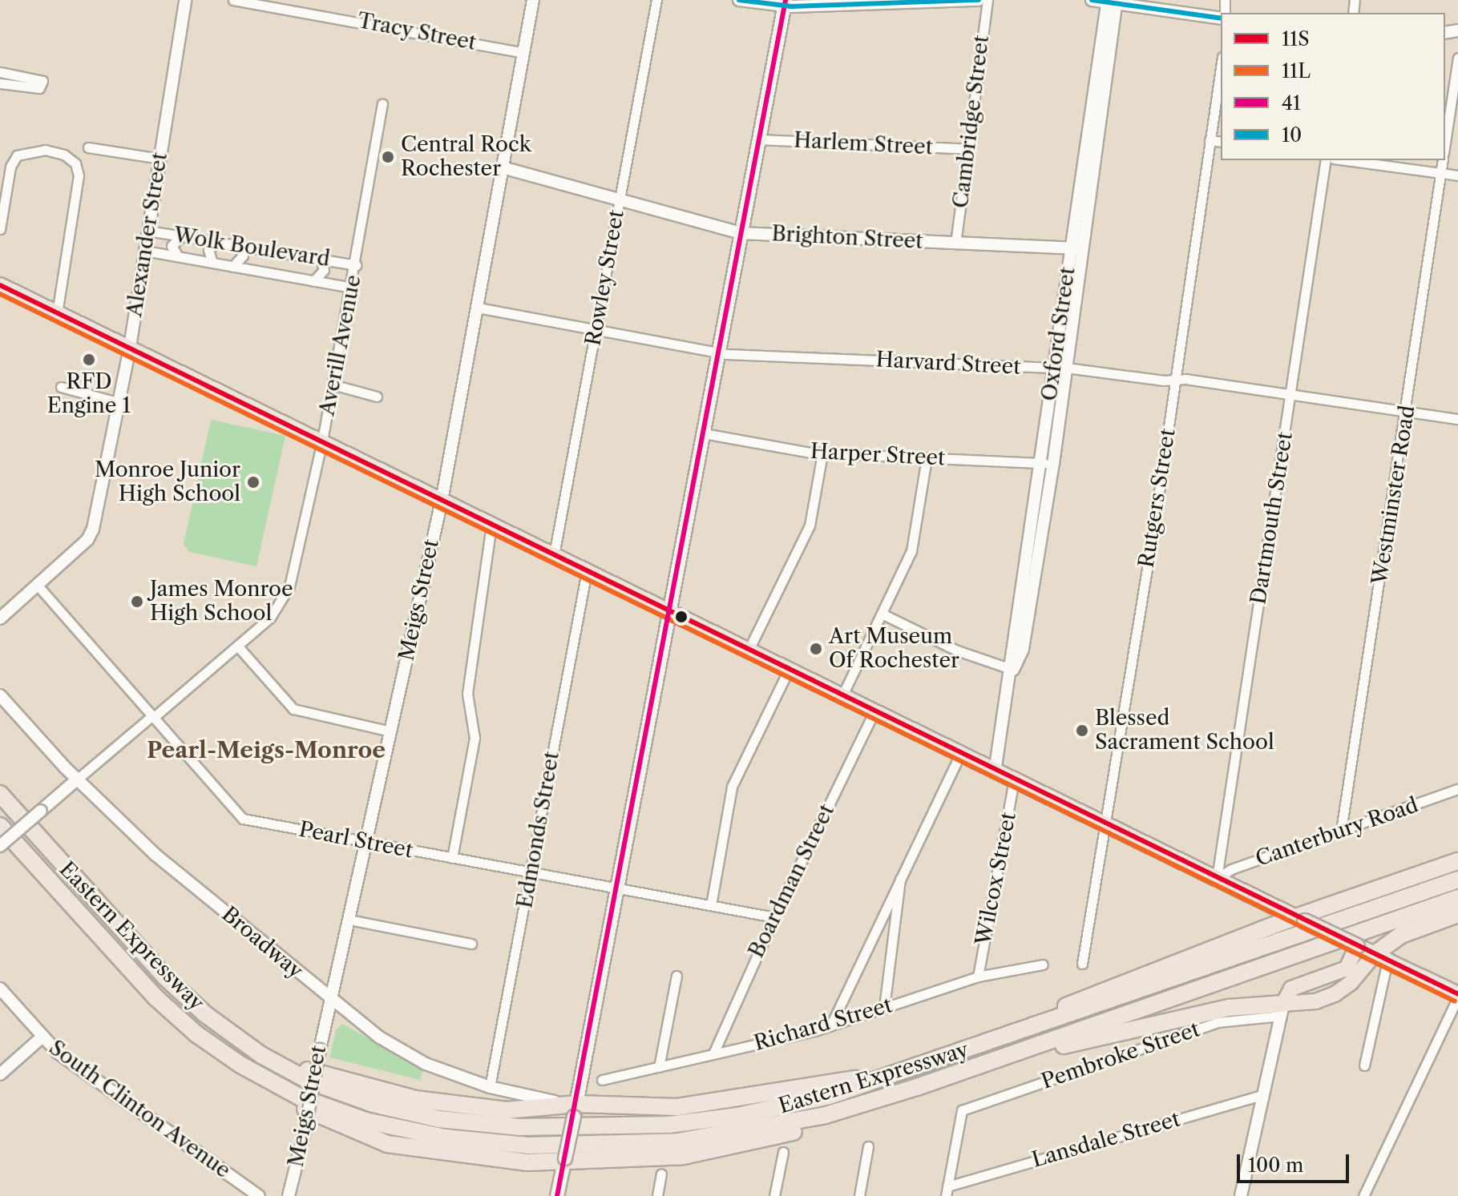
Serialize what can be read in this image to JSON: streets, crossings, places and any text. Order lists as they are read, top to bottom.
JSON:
{
  "streets": {
    "highway": ["Eastern Expressway"],
    "street": [
      "Tracy Street",
      "Cambridge Street",
      "Harlem Street",
      "Alexander Street",
      "Brighton Street",
      "Wolk Boulevard",
      "Rowley Street",
      "Oxford Street",
      "Averill Avenue",
      "Harvard Street",
      "Harper Street",
      "Westminster Road",
      "Rutgers Street",
      "Dartmouth Street",
      "Meigs Street",
      "Edmonds Street",
      "Canterbury Road",
      "Pearl Street",
      "Wilcox Street",
      "Boardman Street",
      "Broadway",
      "Richard Street",
      "Pembroke Street",
      "South Clinton Avenue",
      "Lansdale Street"
    ]
  },
  "crossings": [
    ["Tracy Street", "Meigs Street"],
    ["Cambridge Street", "Harlem Street"],
    ["Cambridge Street", "Brighton Street"],
    ["Alexander Street", "Wolk Boulevard"],
    ["Alexander Street", "Pearl Street"],
    ["Brighton Street", "Rowley Street"],
    ["Brighton Street", "Oxford Street"],
    ["Brighton Street", "Meigs Street"],
    ["Wolk Boulevard", "Averill Avenue"],
    ["Rowley Street", "Harvard Street"],
    ["Oxford Street", "Harvard Street"],
    ["Oxford Street", "Harper Street"],
    ["Averill Avenue", "Pearl Street"],
    ["Averill Avenue", "Broadway"],
    ["Harvard Street", "Westminster Road"],
    ["Harvard Street", "Rutgers Street"],
    ["Harvard Street", "Dartmouth Street"],
    ["Harvard Street", "Meigs Street"],
    ["Westminster Road", "Canterbury Road"],
    ["Dartmouth Street", "Canterbury Road"],
    ["Meigs Street", "Pearl Street"],
    ["Meigs Street", "Broadway"],
    ["Edmonds Street", "Pearl Street"],
    ["Edmonds Street", "Broadway"],
    ["Pearl Street", "Boardman Street"],
    ["Wilcox Street", "Richard Street"],
    ["Boardman Street", "Richard Street"],
    ["Pembroke Street", "Lansdale Street"]
  ],
  "districts": ["Pearl-Meigs-Monroe"],
  "places": [
    "Central Rock Rochester",
    "RFD Engine 1",
    "Monroe Junior High School",
    "James Monroe High School",
    "Art Museum Of Rochester",
    "Blessed Sacrament School"
  ],
  "lines": [
    "transit line 41",
    "transit line 10",
    "transit line 11S",
    "transit line 11L"
  ],
  "legend": [
    "11S",
    "11L",
    "41",
    "10"
  ],
  "scale_bar": "100 m"
}
